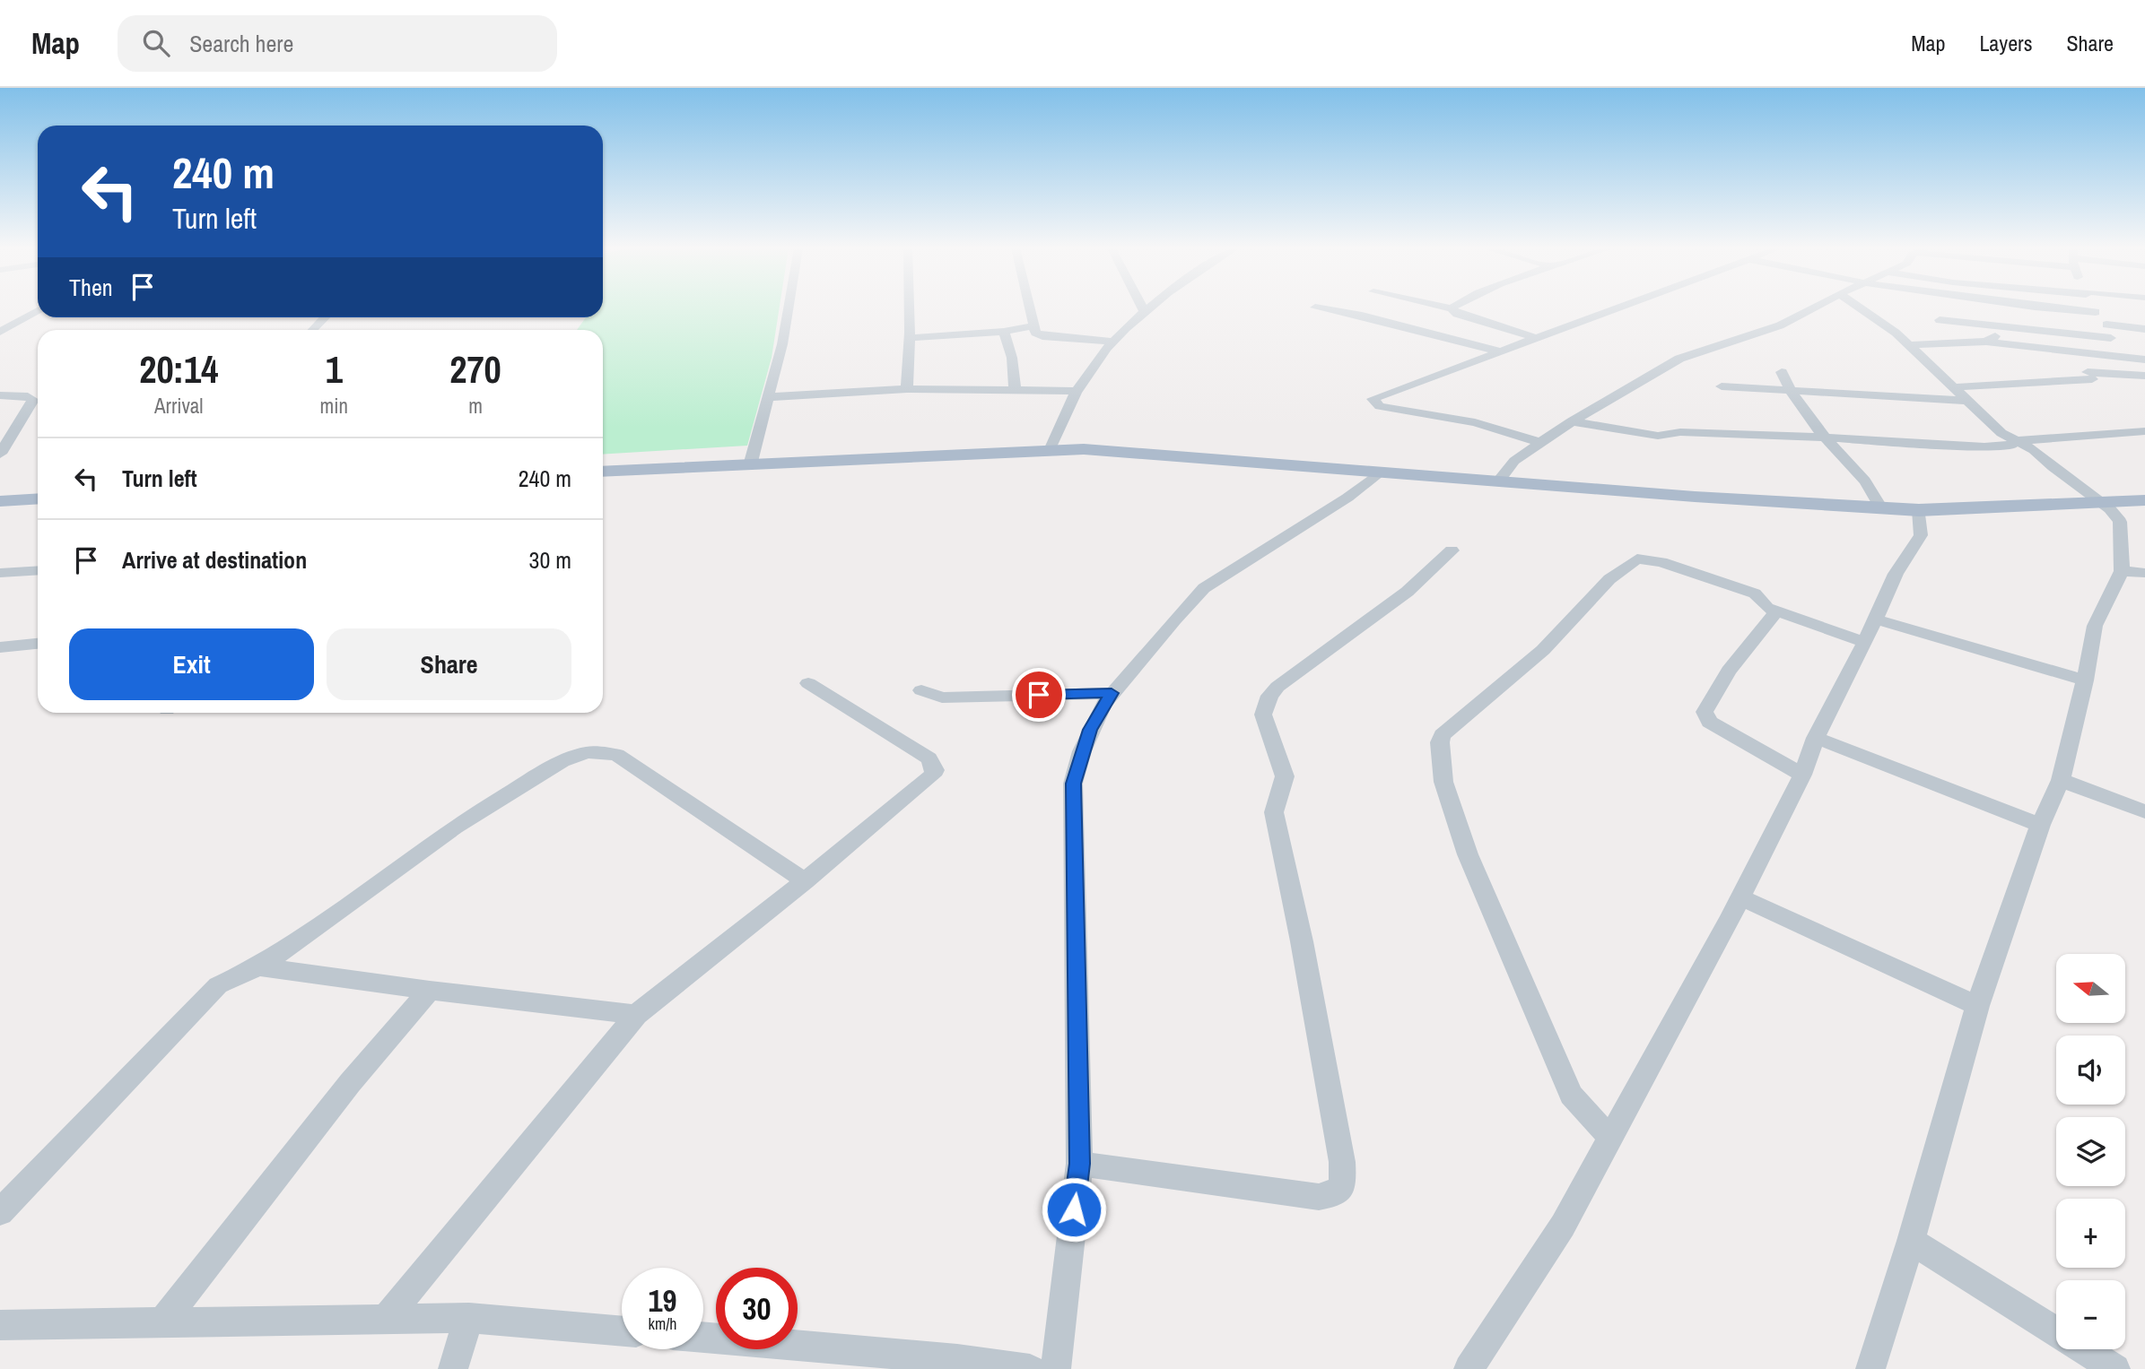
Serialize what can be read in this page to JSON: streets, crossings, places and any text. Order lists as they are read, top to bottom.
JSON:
{
  "north": "left",
  "page": {
    "header": "Map",
    "search": "Search here",
    "nav": ["Map", "Layers", "Share"],
    "turn": ["240 m", "Turn left"],
    "then": "Then",
    "eta": [
      "20:14",
      "Arrival",
      "1",
      "min",
      "270",
      "m"
    ],
    "list": [
      {
        "name": "Turn left",
        "value": "240 m"
      },
      {
        "name": "Arrive at destination",
        "value": "30 m"
      }
    ],
    "buttons": ["Exit", "Share"],
    "map_buttons": ["+", "−"],
    "speed": "19 km/h",
    "limit": "30"
  }
}
